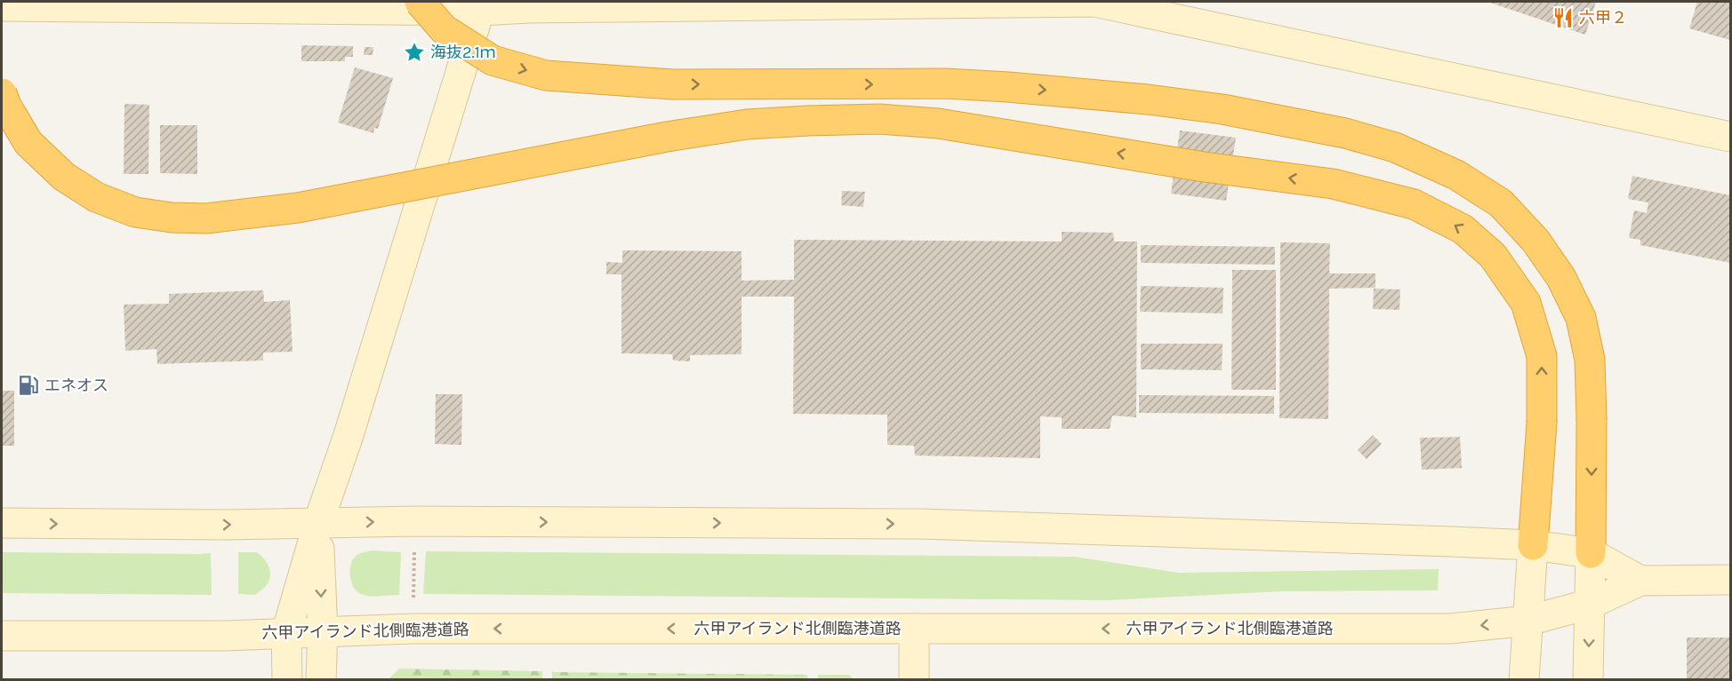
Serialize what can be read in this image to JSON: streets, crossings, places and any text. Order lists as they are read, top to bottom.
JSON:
{
  "streets": {
    "street": ["六甲アイランド北側臨港道路"]
  },
  "places": {
    "restaurant": ["六甲２"],
    "place": ["海抜2.1ｍ"],
    "fuel station": ["エネオス"]
  }
}
